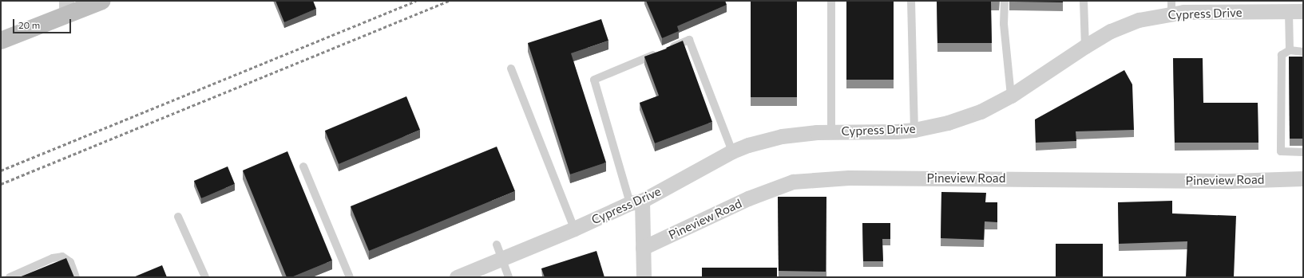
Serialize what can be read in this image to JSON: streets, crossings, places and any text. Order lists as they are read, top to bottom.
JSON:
{
  "streets": {
    "street": ["Cypress Drive", "Pineview Road"]
  },
  "scale_bar": "20 m"
}
